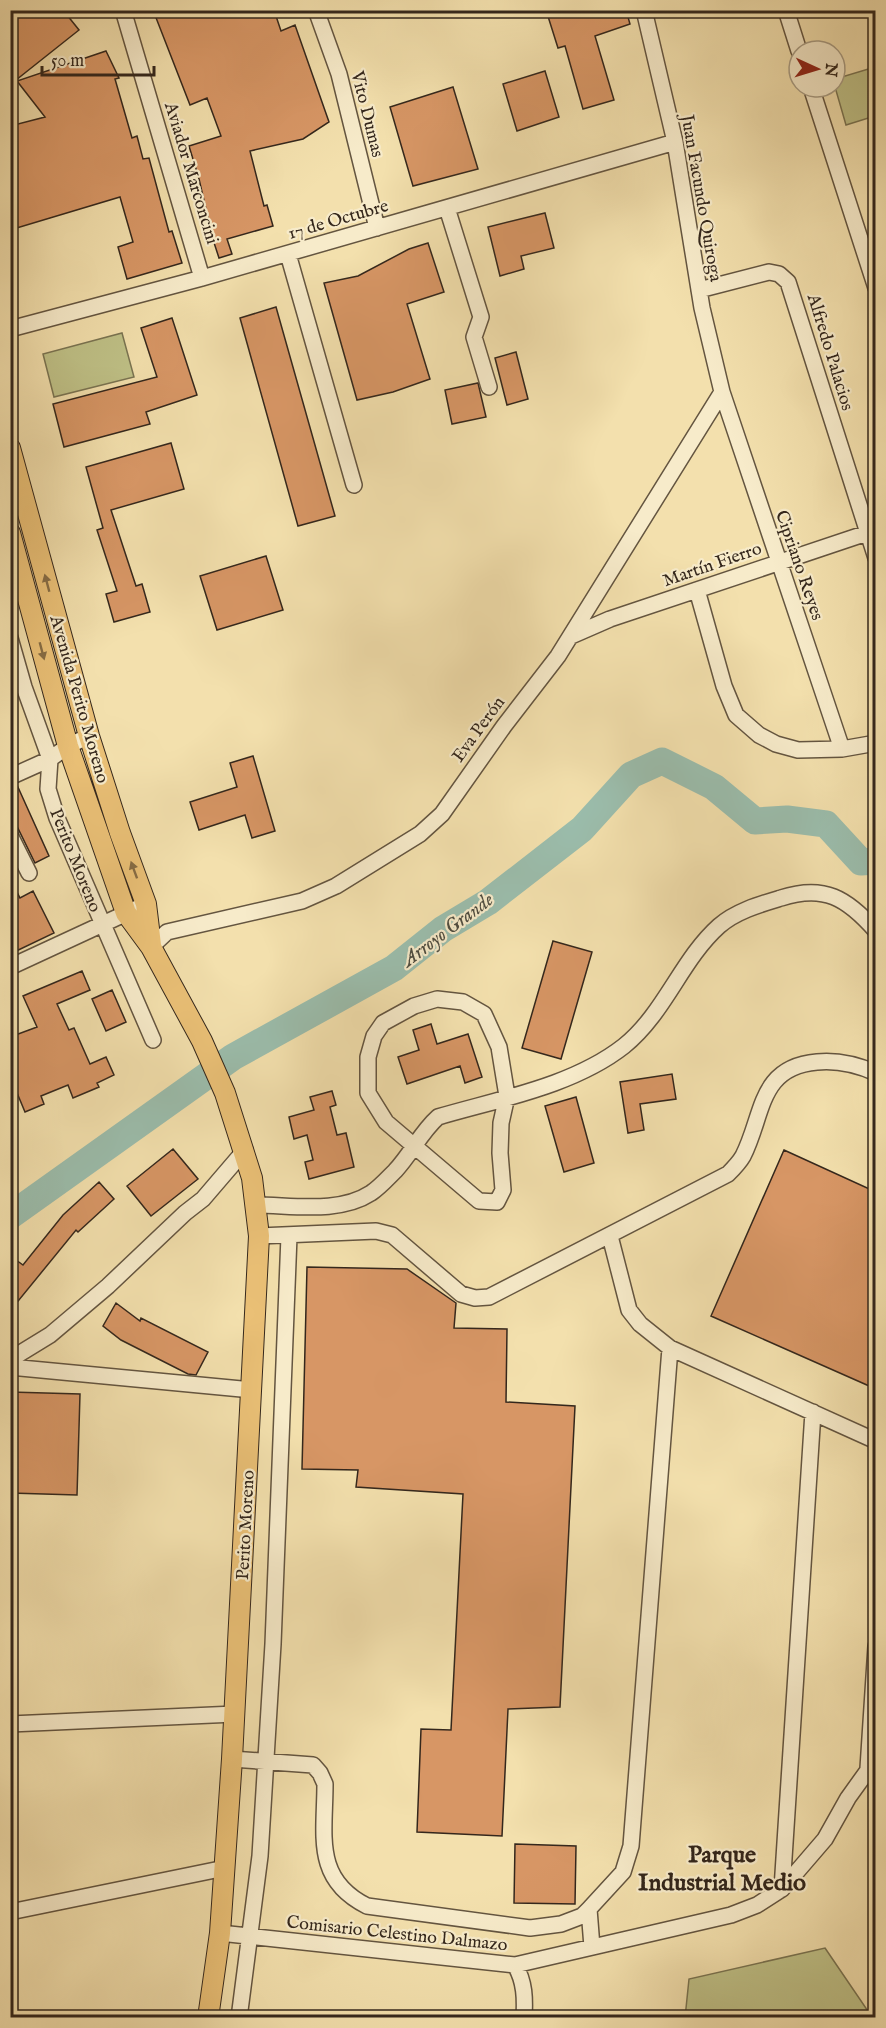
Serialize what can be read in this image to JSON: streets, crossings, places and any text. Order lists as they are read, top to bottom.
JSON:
{
  "streets": {
    "main road": ["Avenida Perito Moreno", "Perito Moreno"],
    "street": [
      "Vito Dumas",
      "Aviador Marconcini",
      "Juan Facundo Quiroga",
      "17 de Octubre",
      "Alfredo Palacios",
      "Martín Fierro",
      "Cipriano Reyes",
      "Eva Perón",
      "Comisario Celestino Dalmazo"
    ]
  },
  "crossings": [
    ["Vito Dumas", "17 de Octubre"],
    ["Aviador Marconcini", "17 de Octubre"],
    ["Juan Facundo Quiroga", "17 de Octubre"],
    ["Juan Facundo Quiroga", "Alfredo Palacios"],
    ["Juan Facundo Quiroga", "Cipriano Reyes"],
    ["Juan Facundo Quiroga", "Eva Perón"],
    ["Alfredo Palacios", "Martín Fierro"],
    ["Martín Fierro", "Cipriano Reyes"],
    ["Martín Fierro", "Eva Perón"],
    ["Cipriano Reyes", "Eva Perón"],
    ["Avenida Perito Moreno", "Eva Perón"],
    ["Avenida Perito Moreno", "Perito Moreno"],
    ["Perito Moreno", "Comisario Celestino Dalmazo"]
  ],
  "districts": ["Parque Industrial Medio"],
  "water": ["Arroyo Grande"],
  "scale_bar": "50 m",
  "north": "right"
}
